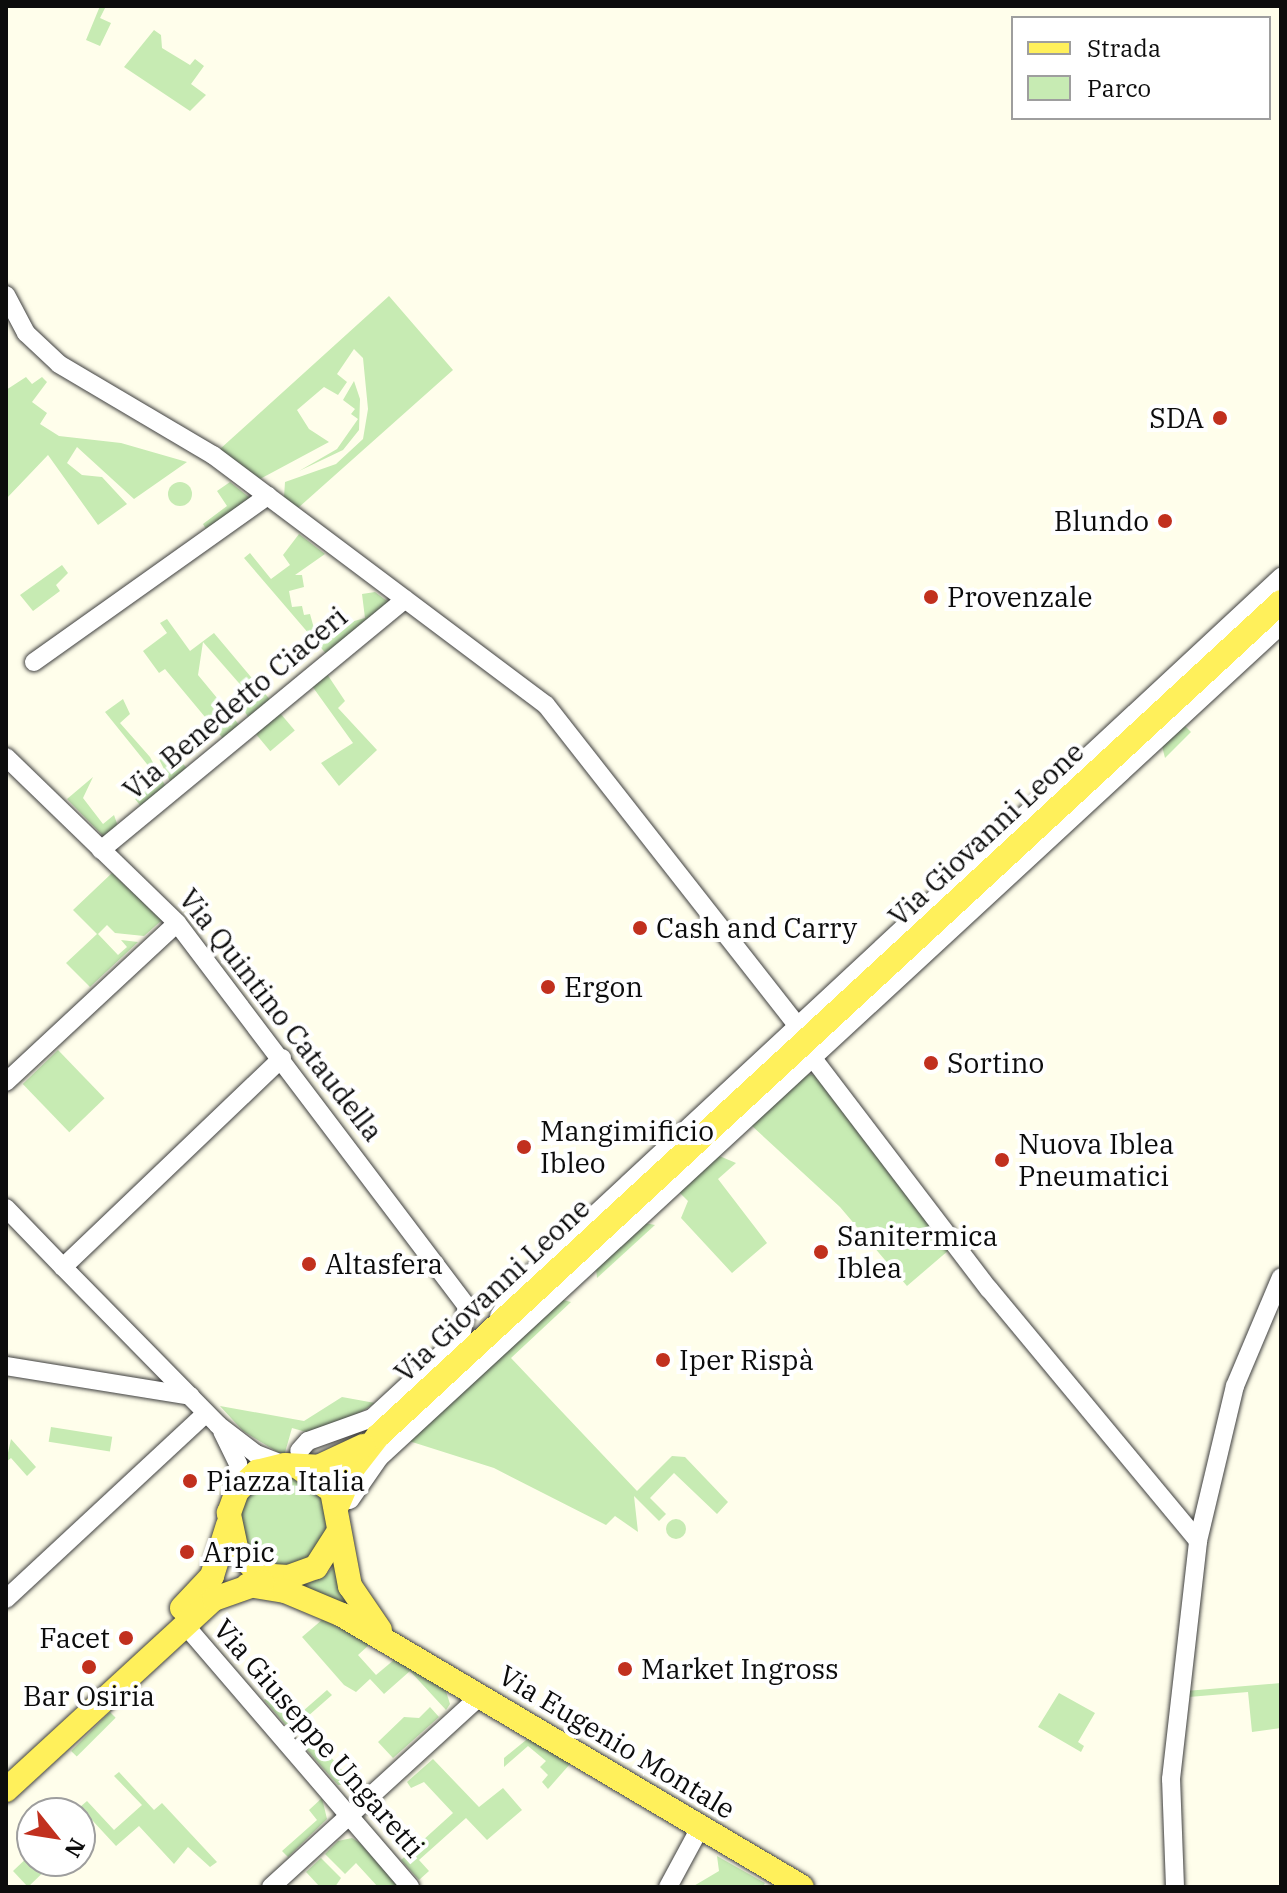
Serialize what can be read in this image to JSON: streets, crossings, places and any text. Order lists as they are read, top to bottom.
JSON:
{
  "streets": {
    "main road": ["Via Giovanni Leone", "Via Eugenio Montale"],
    "street": ["Via Benedetto Ciaceri", "Via Quintino Cataudella", "Via Giuseppe Ungaretti"]
  },
  "crossings": [
    ["Via Benedetto Ciaceri", "Via Quintino Cataudella"]
  ],
  "places": [
    "SDA",
    "Blundo",
    "Provenzale",
    "Cash and Carry",
    "Ergon",
    "Sortino",
    "Mangimificio Ibleo",
    "Nuova Iblea Pneumatici",
    "Sanitermica Iblea",
    "Altasfera",
    "Iper Rispà",
    "Piazza Italia",
    "Arpic",
    "Facet",
    "Bar Osiria",
    "Market Ingross"
  ],
  "legend": ["Strada", "Parco"],
  "north": "bottom right"
}
